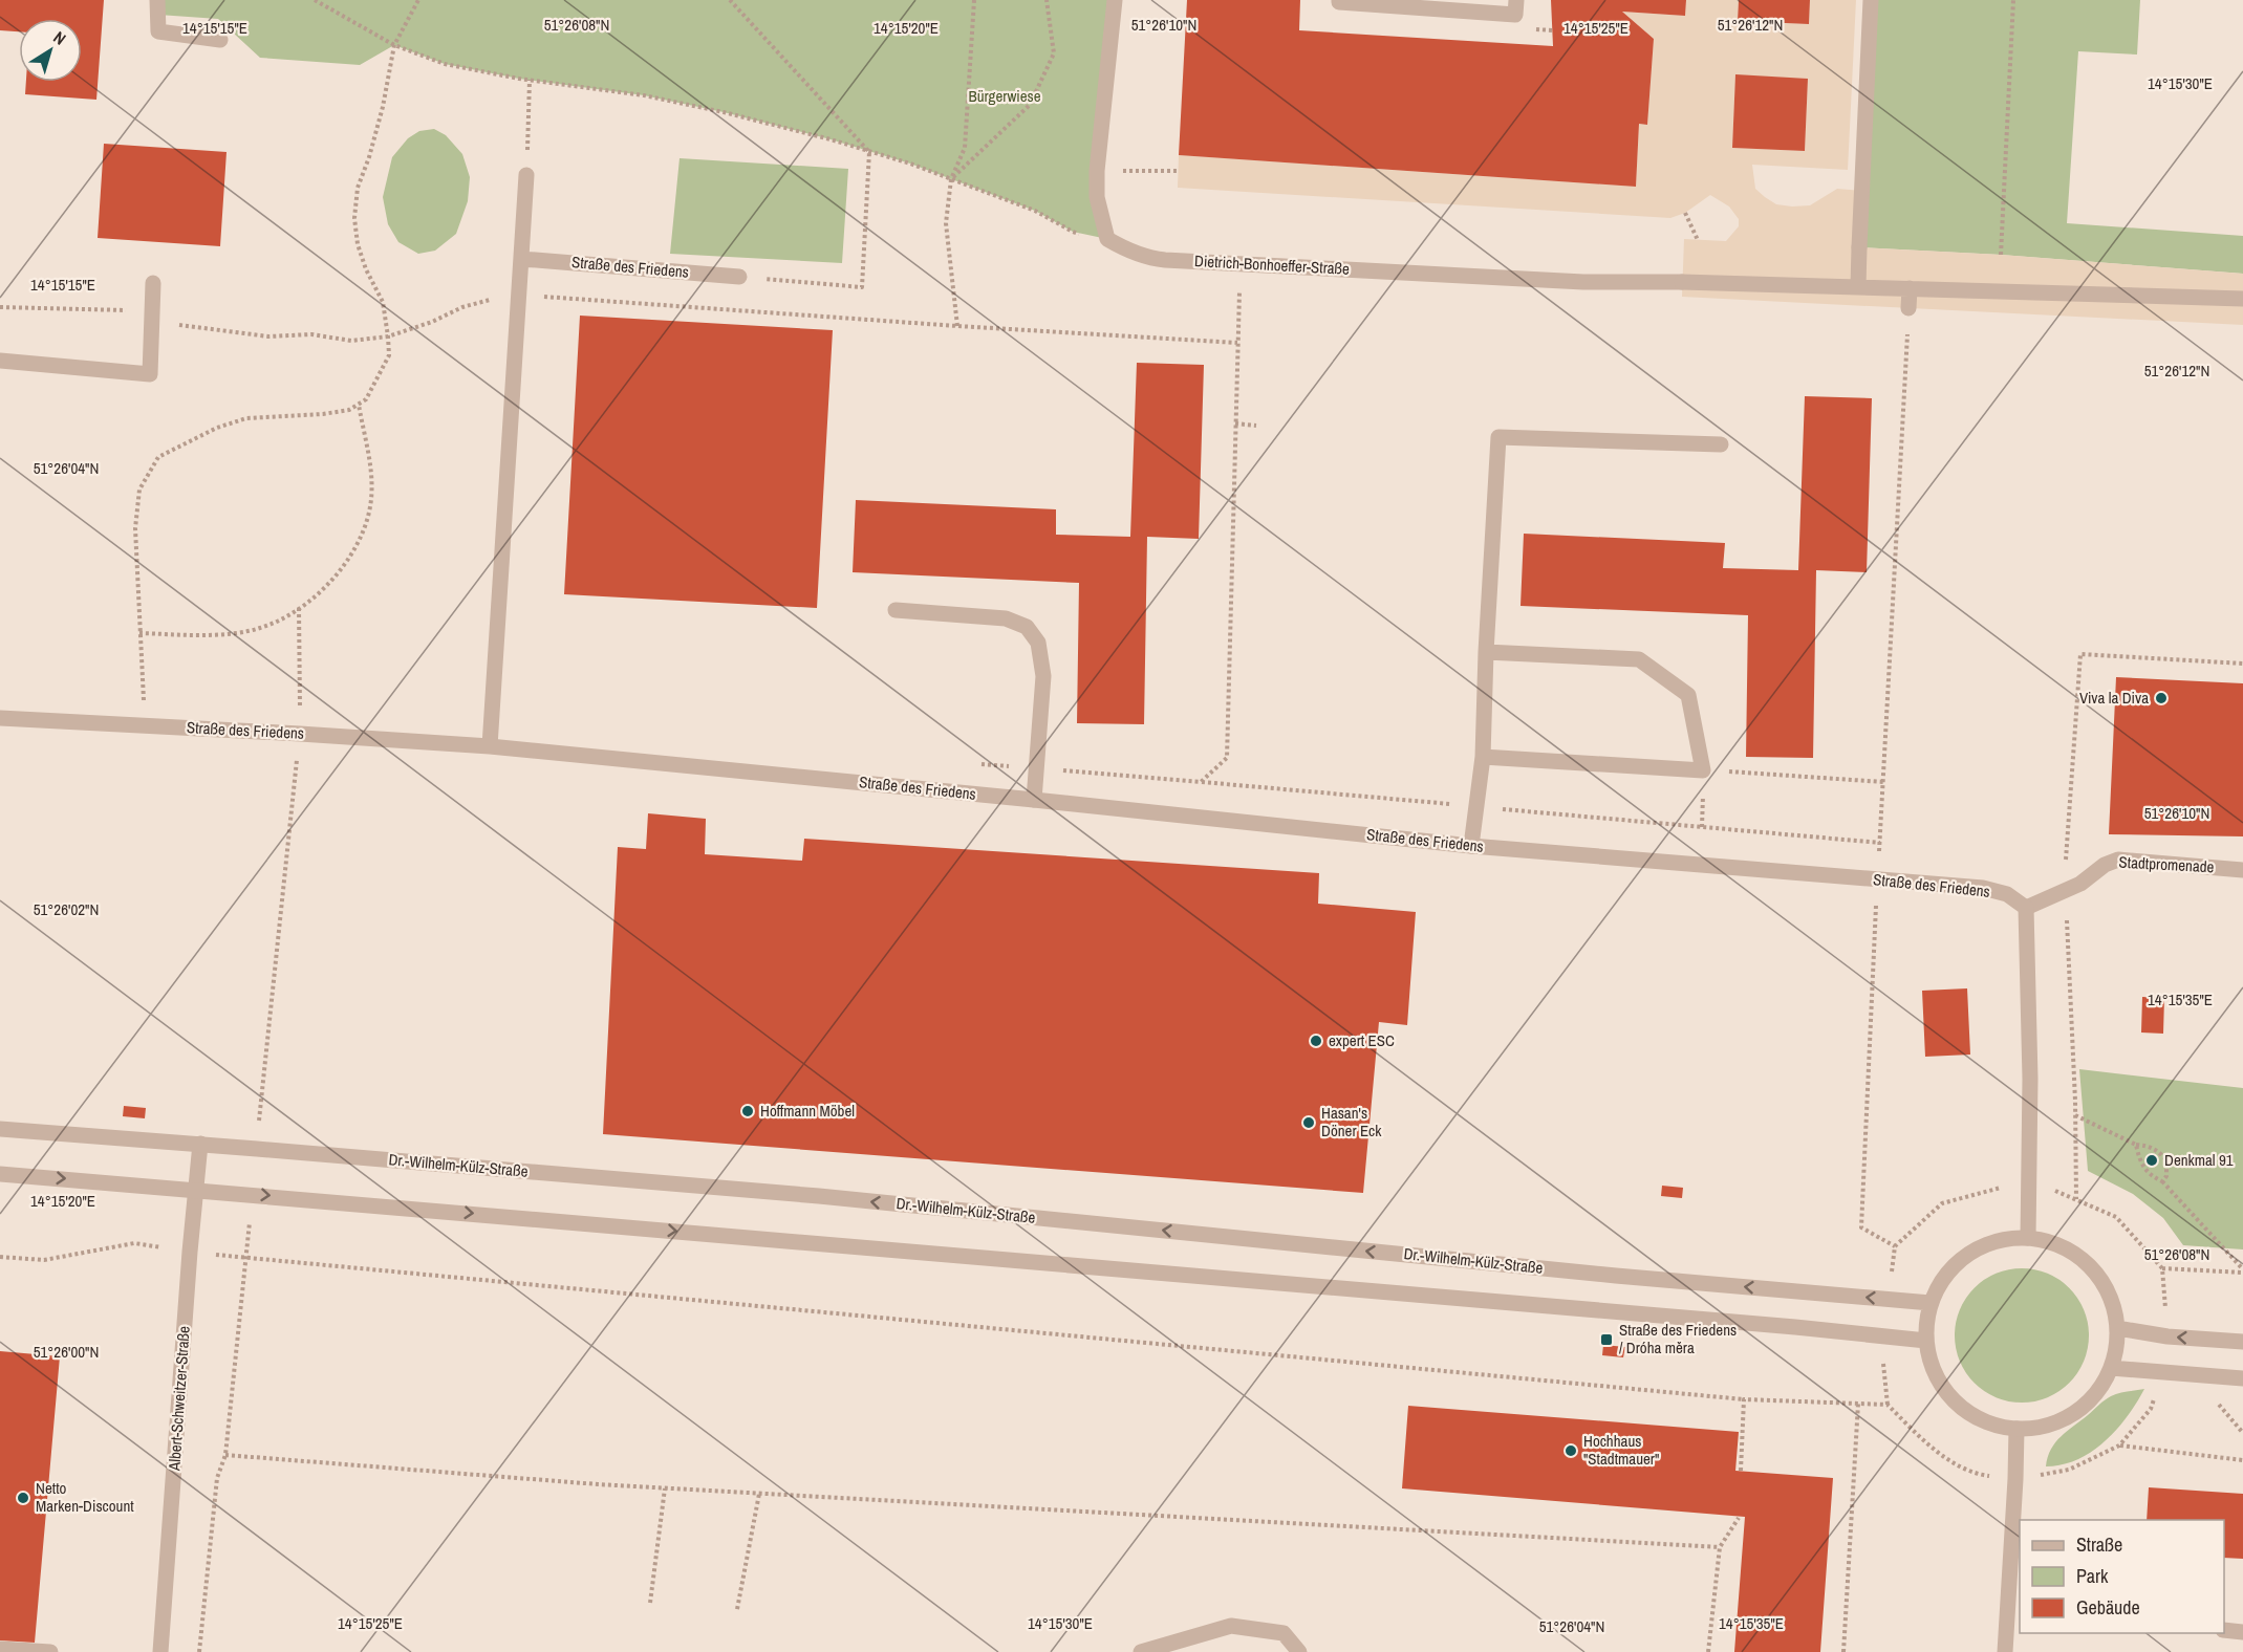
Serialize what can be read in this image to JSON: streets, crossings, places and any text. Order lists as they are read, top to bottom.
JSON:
{
  "streets": {
    "street": [
      "Dietrich-Bonhoeffer-Straße",
      "Straße des Friedens",
      "Stadtpromenade",
      "Dr.-Wilhelm-Külz-Straße",
      "Albert-Schweitzer-Straße"
    ]
  },
  "crossings": [
    ["Straße des Friedens", "Stadtpromenade"],
    ["Dr.-Wilhelm-Külz-Straße", "Albert-Schweitzer-Straße"]
  ],
  "parks": ["Bürgerwiese"],
  "places": {
    "other": [
      "Viva la Diva",
      "expert ESC",
      "Hoffmann Möbel",
      "Hasan's Döner Eck",
      "Denkmal 91",
      "Hochhaus \"Stadtmauer\"",
      "Netto Marken-Discount"
    ],
    "transit": ["Straße des Friedens / Dróha měra"]
  },
  "legend": ["Straße", "Park", "Gebäude"],
  "north": "top right",
  "coordinates": [
    "51°26'08\"N",
    "51°26'10\"N",
    "51°26'12\"N",
    "14°15'15\"E",
    "14°15'20\"E",
    "14°15'25\"E",
    "14°15'30\"E",
    "51°26'04\"N",
    "51°26'02\"N",
    "14°15'35\"E",
    "51°26'00\"N"
  ]
}
